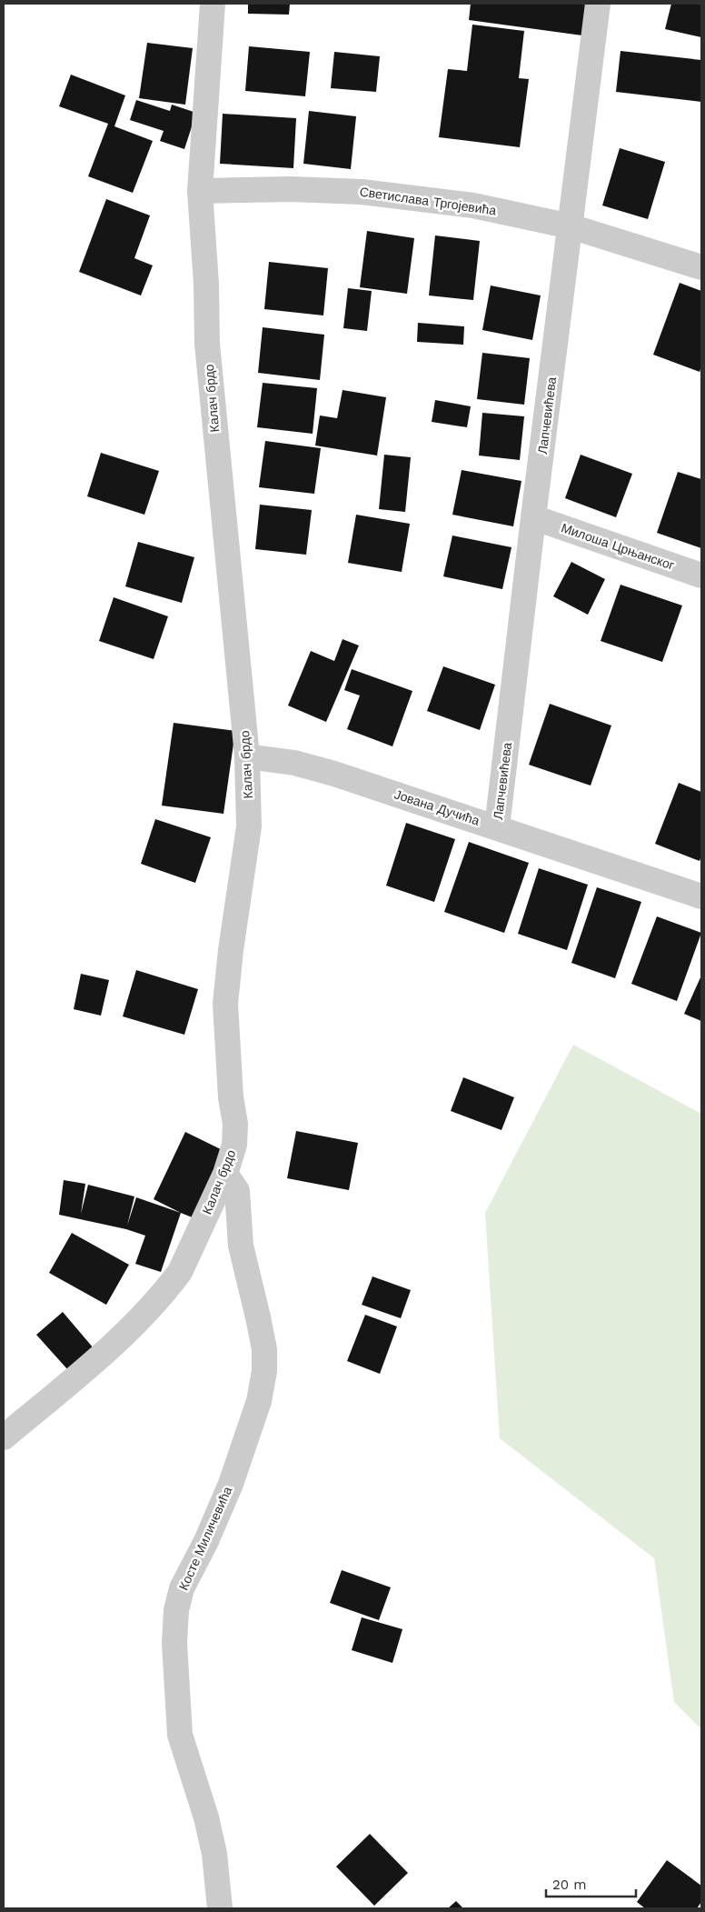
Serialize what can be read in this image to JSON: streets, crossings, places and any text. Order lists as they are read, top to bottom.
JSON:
{
  "streets": {
    "street": [
      "Светислава Тргојевића",
      "Калач брдо",
      "Лапчевићева",
      "Милоша Црњанског",
      "Јована Дучића",
      "Косте Миличевића"
    ]
  },
  "crossings": [
    ["Светислава Тргојевића", "Калач брдо"],
    ["Светислава Тргојевића", "Лапчевићева"],
    ["Калач брдо", "Јована Дучића"],
    ["Калач брдо", "Косте Миличевића"],
    ["Лапчевићева", "Милоша Црњанског"],
    ["Лапчевићева", "Јована Дучића"]
  ],
  "scale_bar": "20 m"
}
